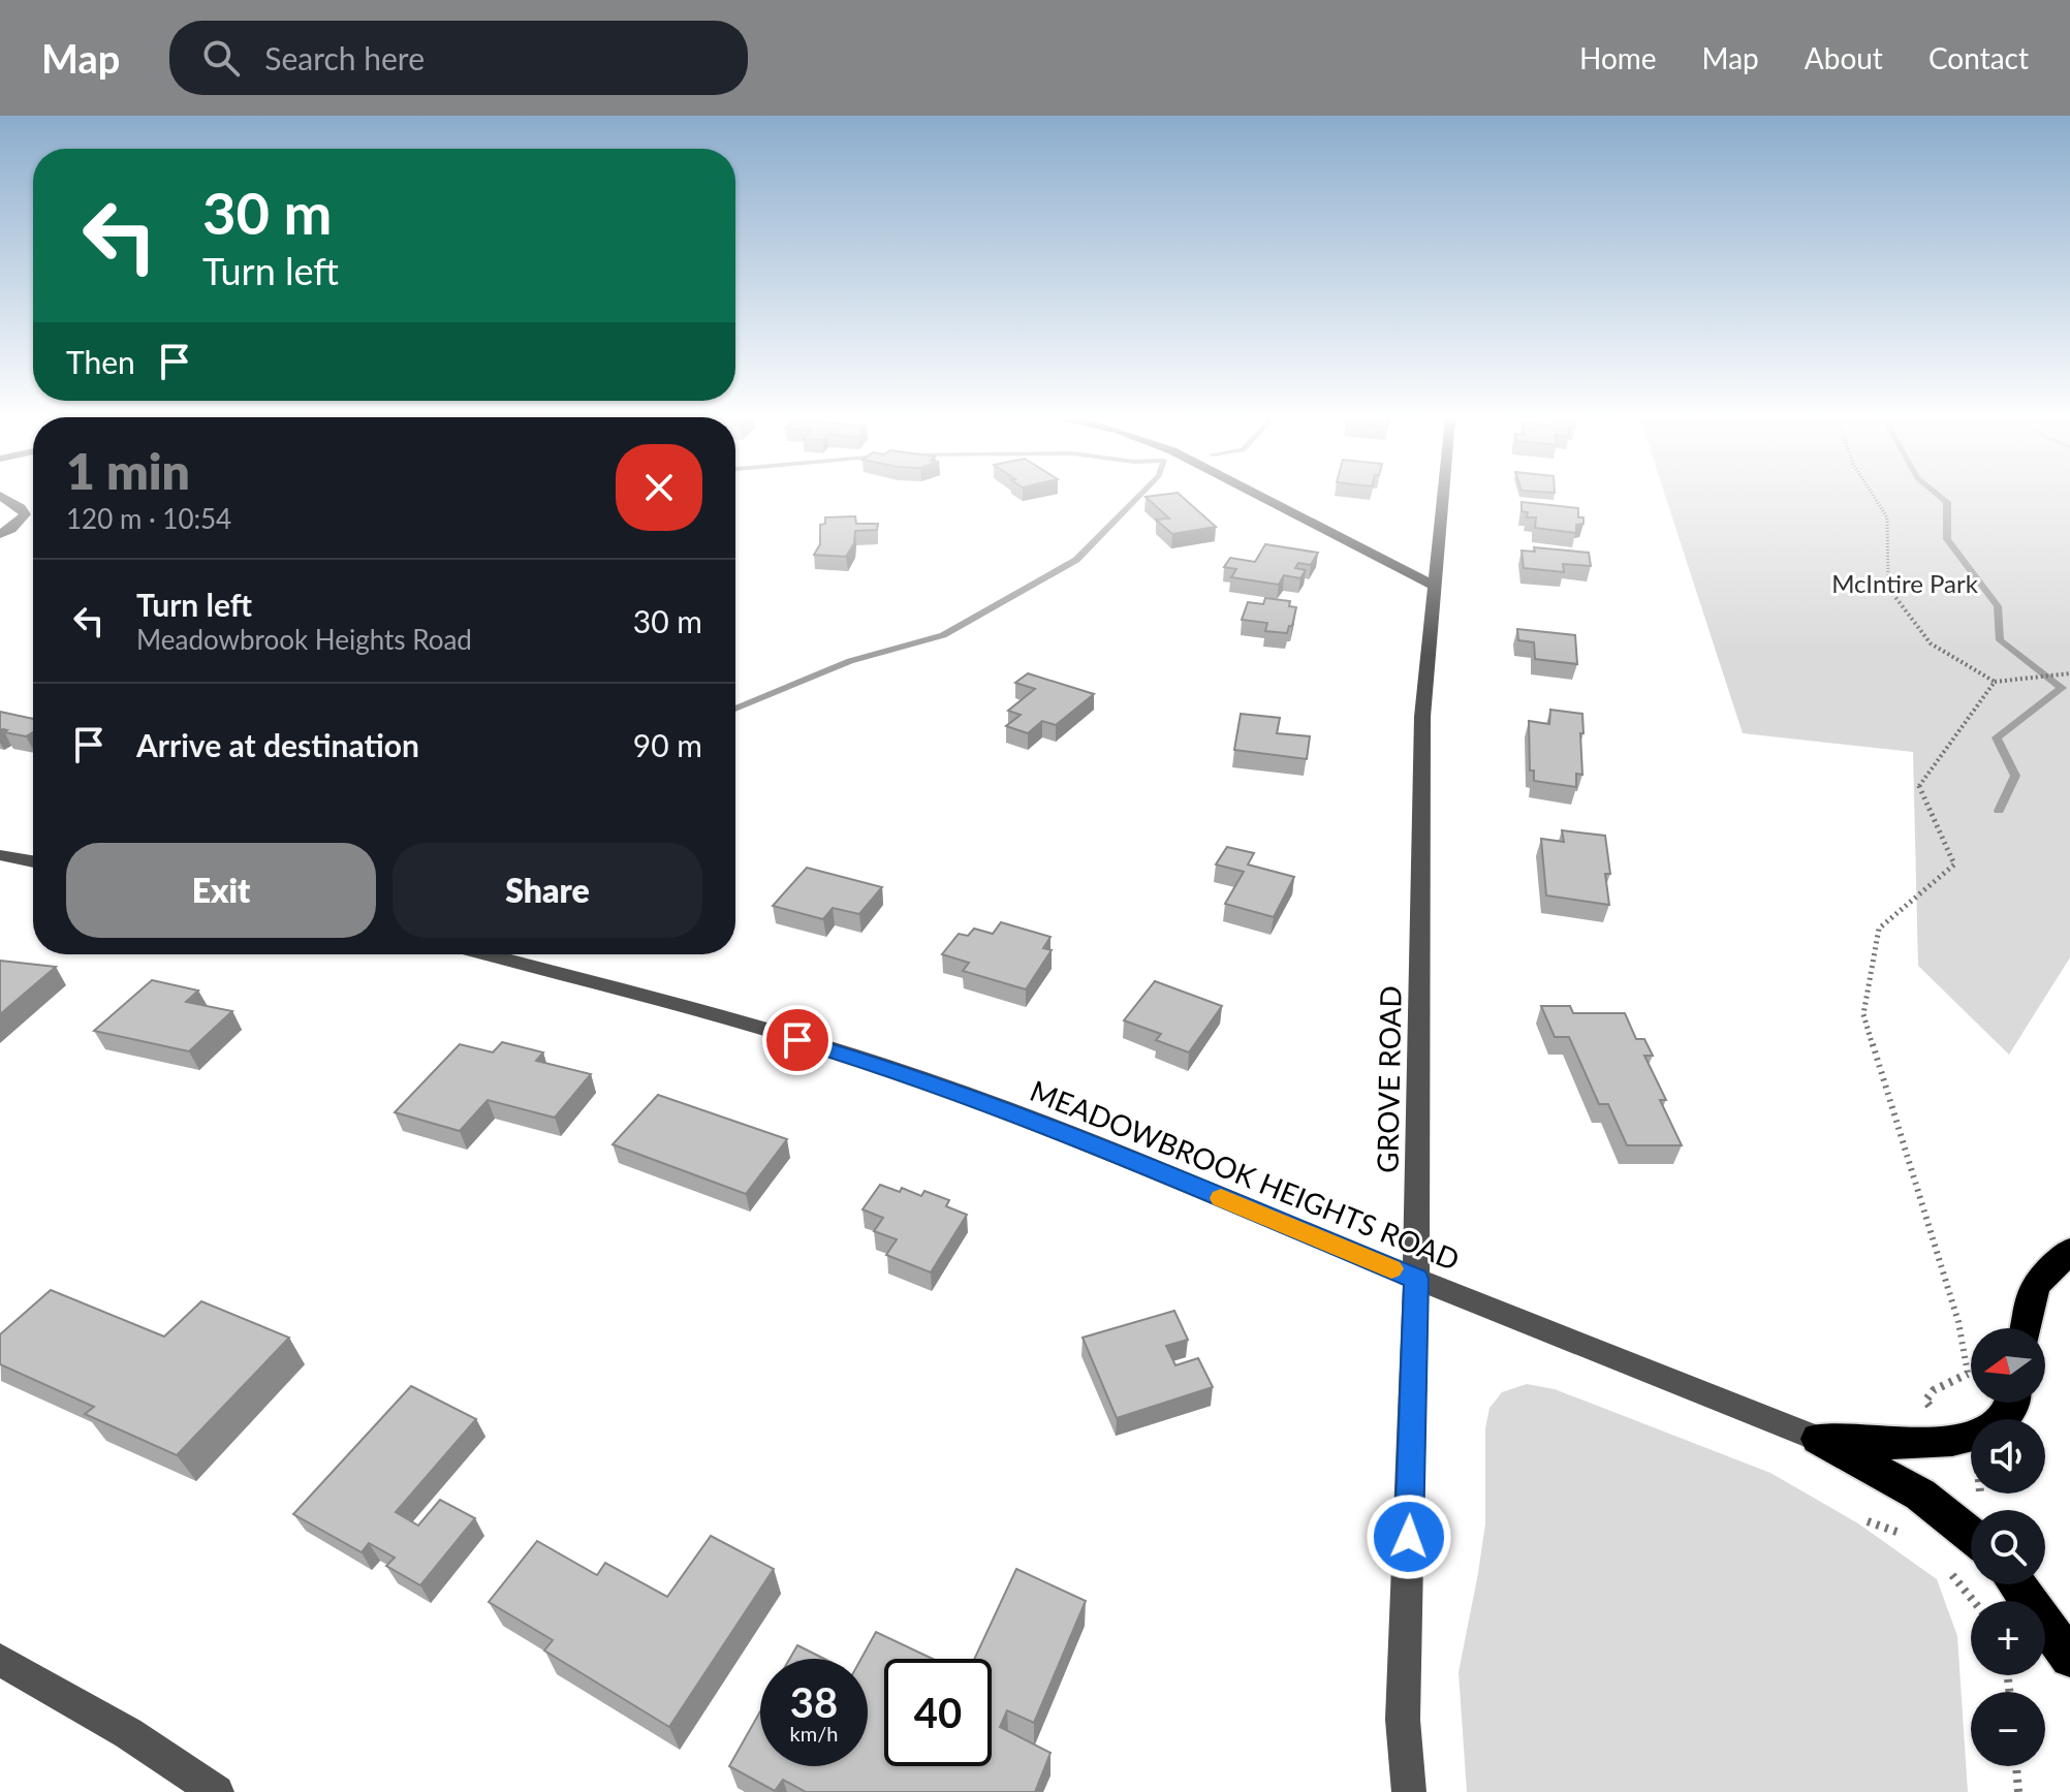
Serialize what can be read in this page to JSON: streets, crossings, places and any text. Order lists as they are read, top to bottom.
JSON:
{
  "streets": {
    "street": ["GROVE ROAD", "MEADOWBROOK HEIGHTS ROAD"]
  },
  "crossings": [
    ["GROVE ROAD", "MEADOWBROOK HEIGHTS ROAD"]
  ],
  "parks": ["McIntire Park"],
  "north": "left",
  "page": {
    "header": "Map",
    "search": "Search here",
    "nav": [
      "Home",
      "Map",
      "About",
      "Contact"
    ],
    "turn": ["30 m", "Turn left"],
    "then": "Then",
    "heading": ["1 min", "120 m · 10:54"],
    "list": [
      {
        "name": "Turn left",
        "note": "Meadowbrook Heights Road",
        "value": "30 m"
      },
      {
        "name": "Arrive at destination",
        "value": "90 m"
      }
    ],
    "buttons": ["Exit", "Share"],
    "map_buttons": ["+", "−"],
    "speed": "38 km/h",
    "limit": "40"
  }
}
